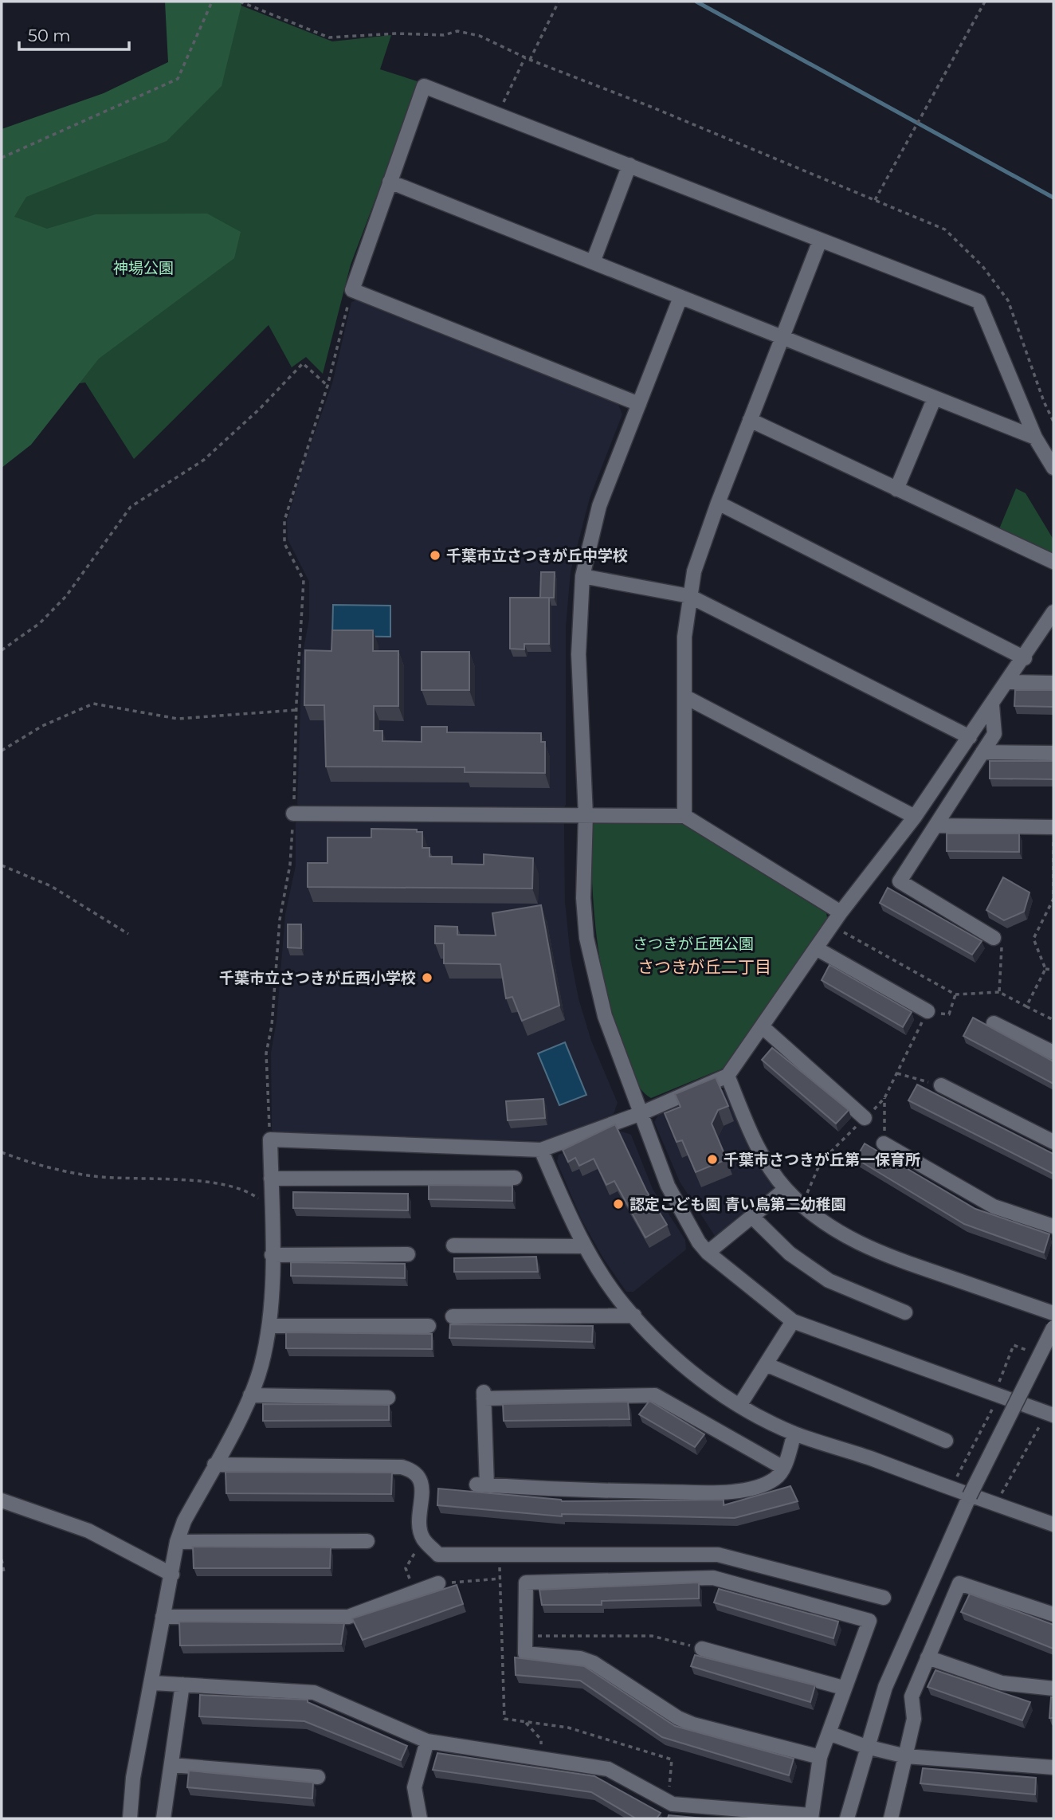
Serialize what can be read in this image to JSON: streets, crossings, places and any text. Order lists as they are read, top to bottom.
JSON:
{
  "districts": ["さつきが丘二丁目"],
  "parks": ["神場公園", "さつきが丘西公園"],
  "places": [
    "千葉市立さつきが丘中学校",
    "千葉市立さつきが丘西小学校",
    "千葉市さつきが丘第一保育所",
    "認定こども園 青い鳥第二幼稚園"
  ],
  "scale_bar": "50 m"
}
